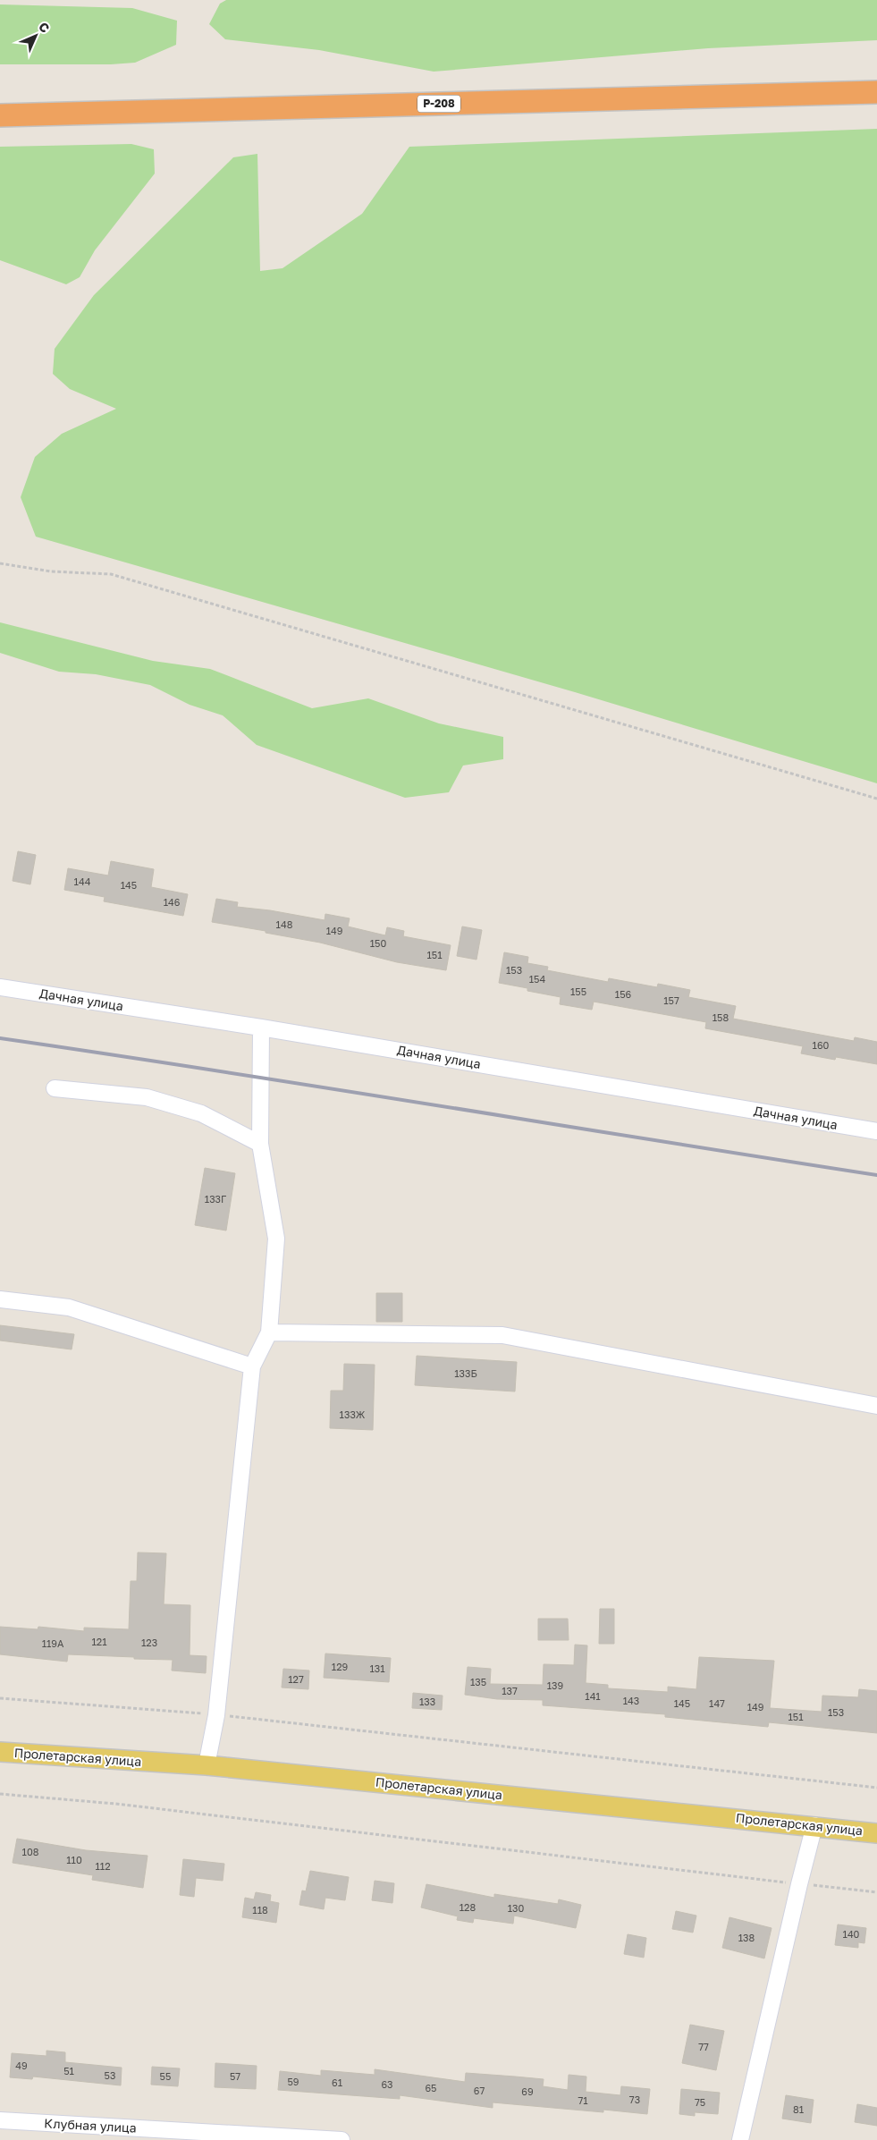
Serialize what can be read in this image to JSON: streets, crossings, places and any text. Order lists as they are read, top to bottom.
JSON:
{
  "streets": {
    "highway": ["Р-208"],
    "main road": ["Пролетарская улица"],
    "street": ["Дачная улица", "Клубная улица"]
  },
  "house_numbers": [
    "144",
    "145",
    "146",
    "148",
    "149",
    "150",
    "151",
    "153",
    "154",
    "155",
    "156",
    "157",
    "158",
    "160",
    "133Г",
    "133Б",
    "133Ж",
    "121",
    "123",
    "119А",
    "129",
    "131",
    "127",
    "135",
    "139",
    "137",
    "141",
    "143",
    "133",
    "145",
    "147",
    "149",
    "153",
    "151",
    "108",
    "110",
    "112",
    "128",
    "130",
    "118",
    "140",
    "138",
    "77",
    "49",
    "51",
    "53",
    "55",
    "57",
    "59",
    "61",
    "63",
    "65",
    "67",
    "69",
    "73",
    "71",
    "75",
    "81"
  ],
  "north": "top right"
}
